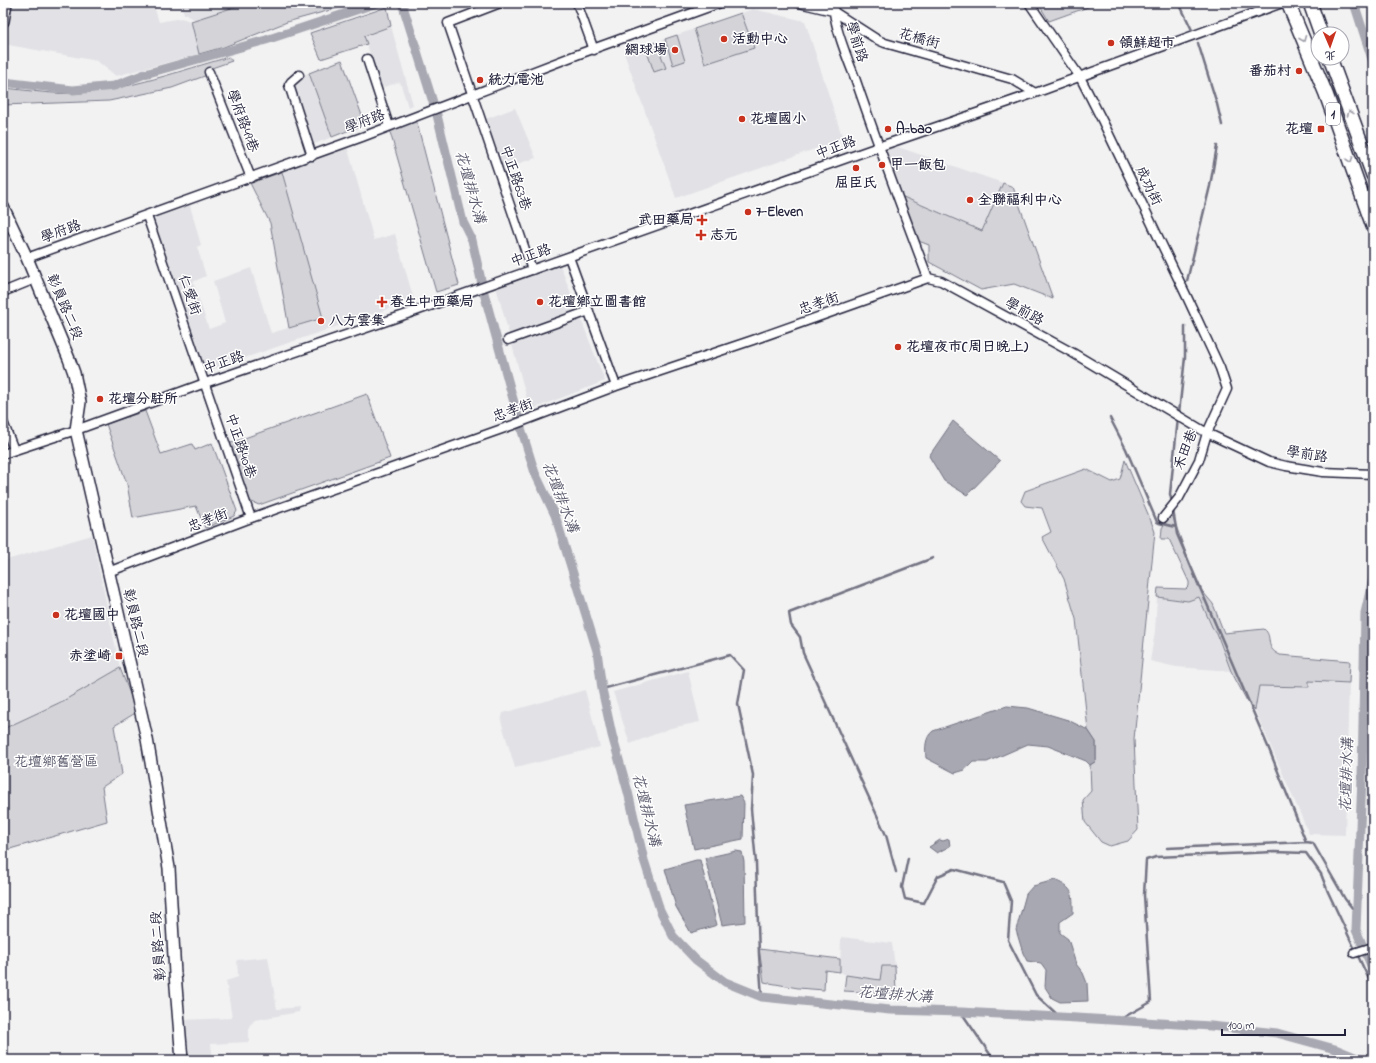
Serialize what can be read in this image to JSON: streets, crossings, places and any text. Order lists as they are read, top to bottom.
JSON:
{
  "streets": {
    "main road": ["1", "彰員路二段"],
    "street": [
      "花橋街",
      "學前路",
      "學府路49巷",
      "學府路",
      "中正路",
      "中正路63巷",
      "成功街",
      "仁愛街",
      "忠孝街",
      "中正路40巷",
      "禾田巷"
    ]
  },
  "crossings": [
    ["花橋街", "學前路"],
    ["花橋街", "中正路"],
    ["學前路", "中正路"],
    ["學前路", "忠孝街"],
    ["學前路", "禾田巷"],
    ["學府路49巷", "學府路"],
    ["學府路", "中正路63巷"],
    ["學府路", "仁愛街"],
    ["學府路", "彰員路二段"],
    ["中正路", "中正路63巷"],
    ["中正路", "成功街"],
    ["中正路", "仁愛街"],
    ["中正路", "彰員路二段"],
    ["中正路", "中正路40巷"],
    ["成功街", "禾田巷"],
    ["仁愛街", "中正路40巷"],
    ["忠孝街", "彰員路二段"],
    ["忠孝街", "中正路40巷"]
  ],
  "water": ["花壇排水溝"],
  "parks": ["花壇鄉舊營區"],
  "places": {
    "other": [
      "活動中心",
      "領鮮超市",
      "網球場",
      "番茄村",
      "統力電池",
      "花壇國小",
      "A-bao",
      "甲一飯包",
      "屈臣氏",
      "全聯福利中心",
      "7-Eleven",
      "花壇鄉立圖書館",
      "八方雲集",
      "花壇夜市(周日晚上)",
      "花壇分駐所",
      "花壇國中"
    ],
    "transit": ["花壇", "赤塗崎"],
    "health": ["武田藥局", "志元", "春生中西藥局"]
  },
  "scale_bar": "100 m",
  "north": "bottom"
}
